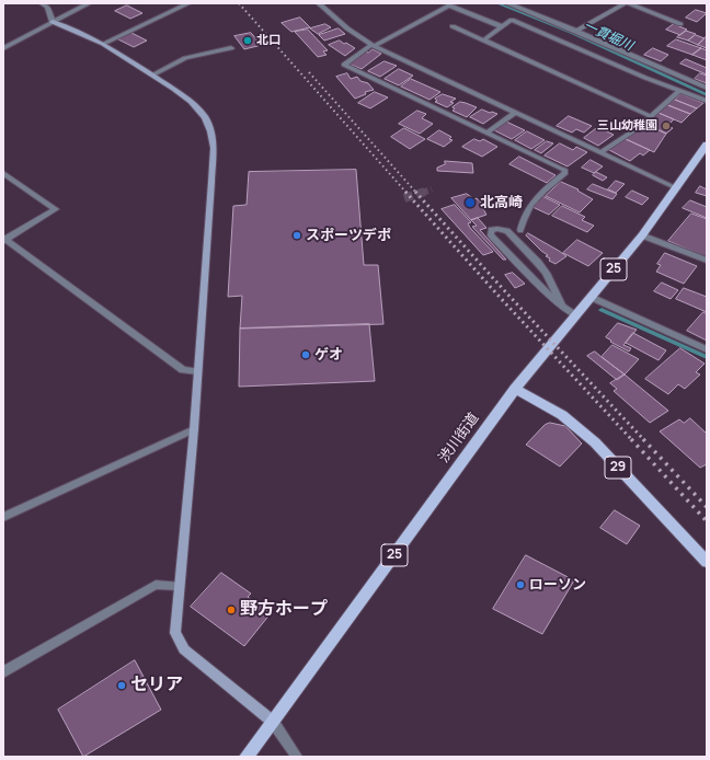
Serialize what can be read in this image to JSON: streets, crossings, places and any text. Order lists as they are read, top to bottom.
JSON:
{
  "streets": {
    "main road": ["25", "渋川街道", "29"]
  },
  "crossings": [
    ["渋川街道", "29"]
  ],
  "water": ["一貫堀川"],
  "places": [
    "北口",
    "三山幼稚園",
    "北高崎",
    "スポーツデポ",
    "ゲオ",
    "ローソン",
    "野方ホープ",
    "セリア"
  ]
}
